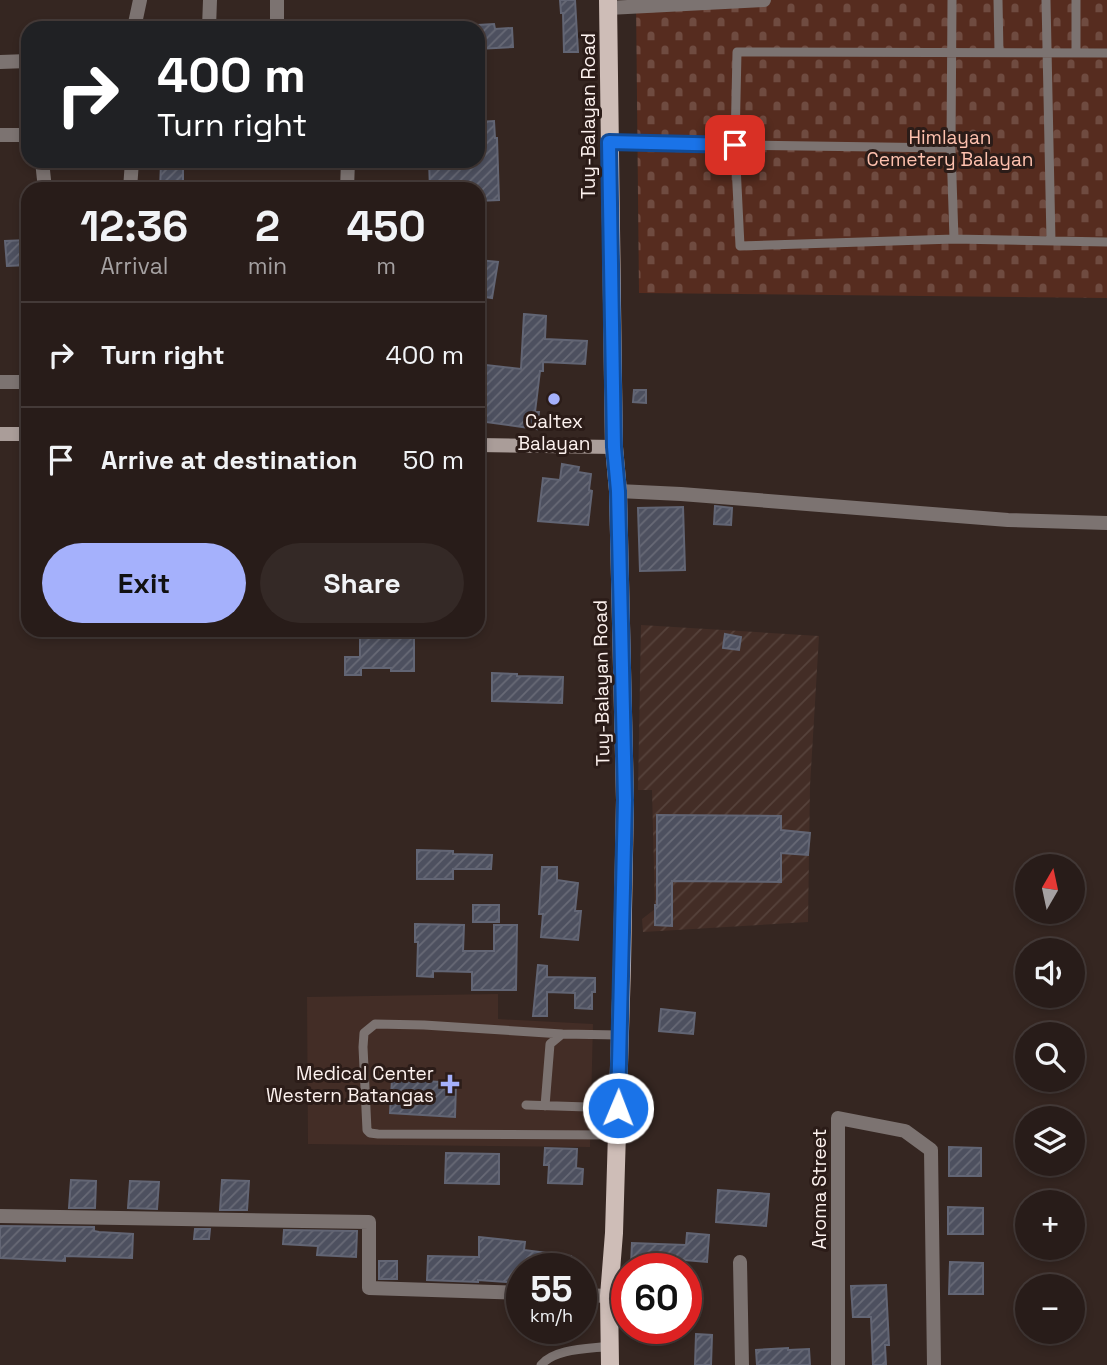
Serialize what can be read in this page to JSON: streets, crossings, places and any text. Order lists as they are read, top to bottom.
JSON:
{
  "streets": {
    "main road": ["Tuy-Balayan Road"],
    "street": ["Aroma Street"]
  },
  "parks": ["Himlayan Cemetery Balayan"],
  "places": {
    "other": ["Caltex Balayan"],
    "health": ["Medical Center Western Batangas"]
  },
  "north": "top",
  "page": {
    "turn": ["400 m", "Turn right"],
    "eta": [
      "12:36",
      "Arrival",
      "2",
      "min",
      "450",
      "m"
    ],
    "list": [
      {
        "name": "Turn right",
        "value": "400 m"
      },
      {
        "name": "Arrive at destination",
        "value": "50 m"
      }
    ],
    "buttons": ["Exit", "Share"],
    "map_buttons": ["+", "−"],
    "speed": "55 km/h",
    "limit": "60"
  }
}
